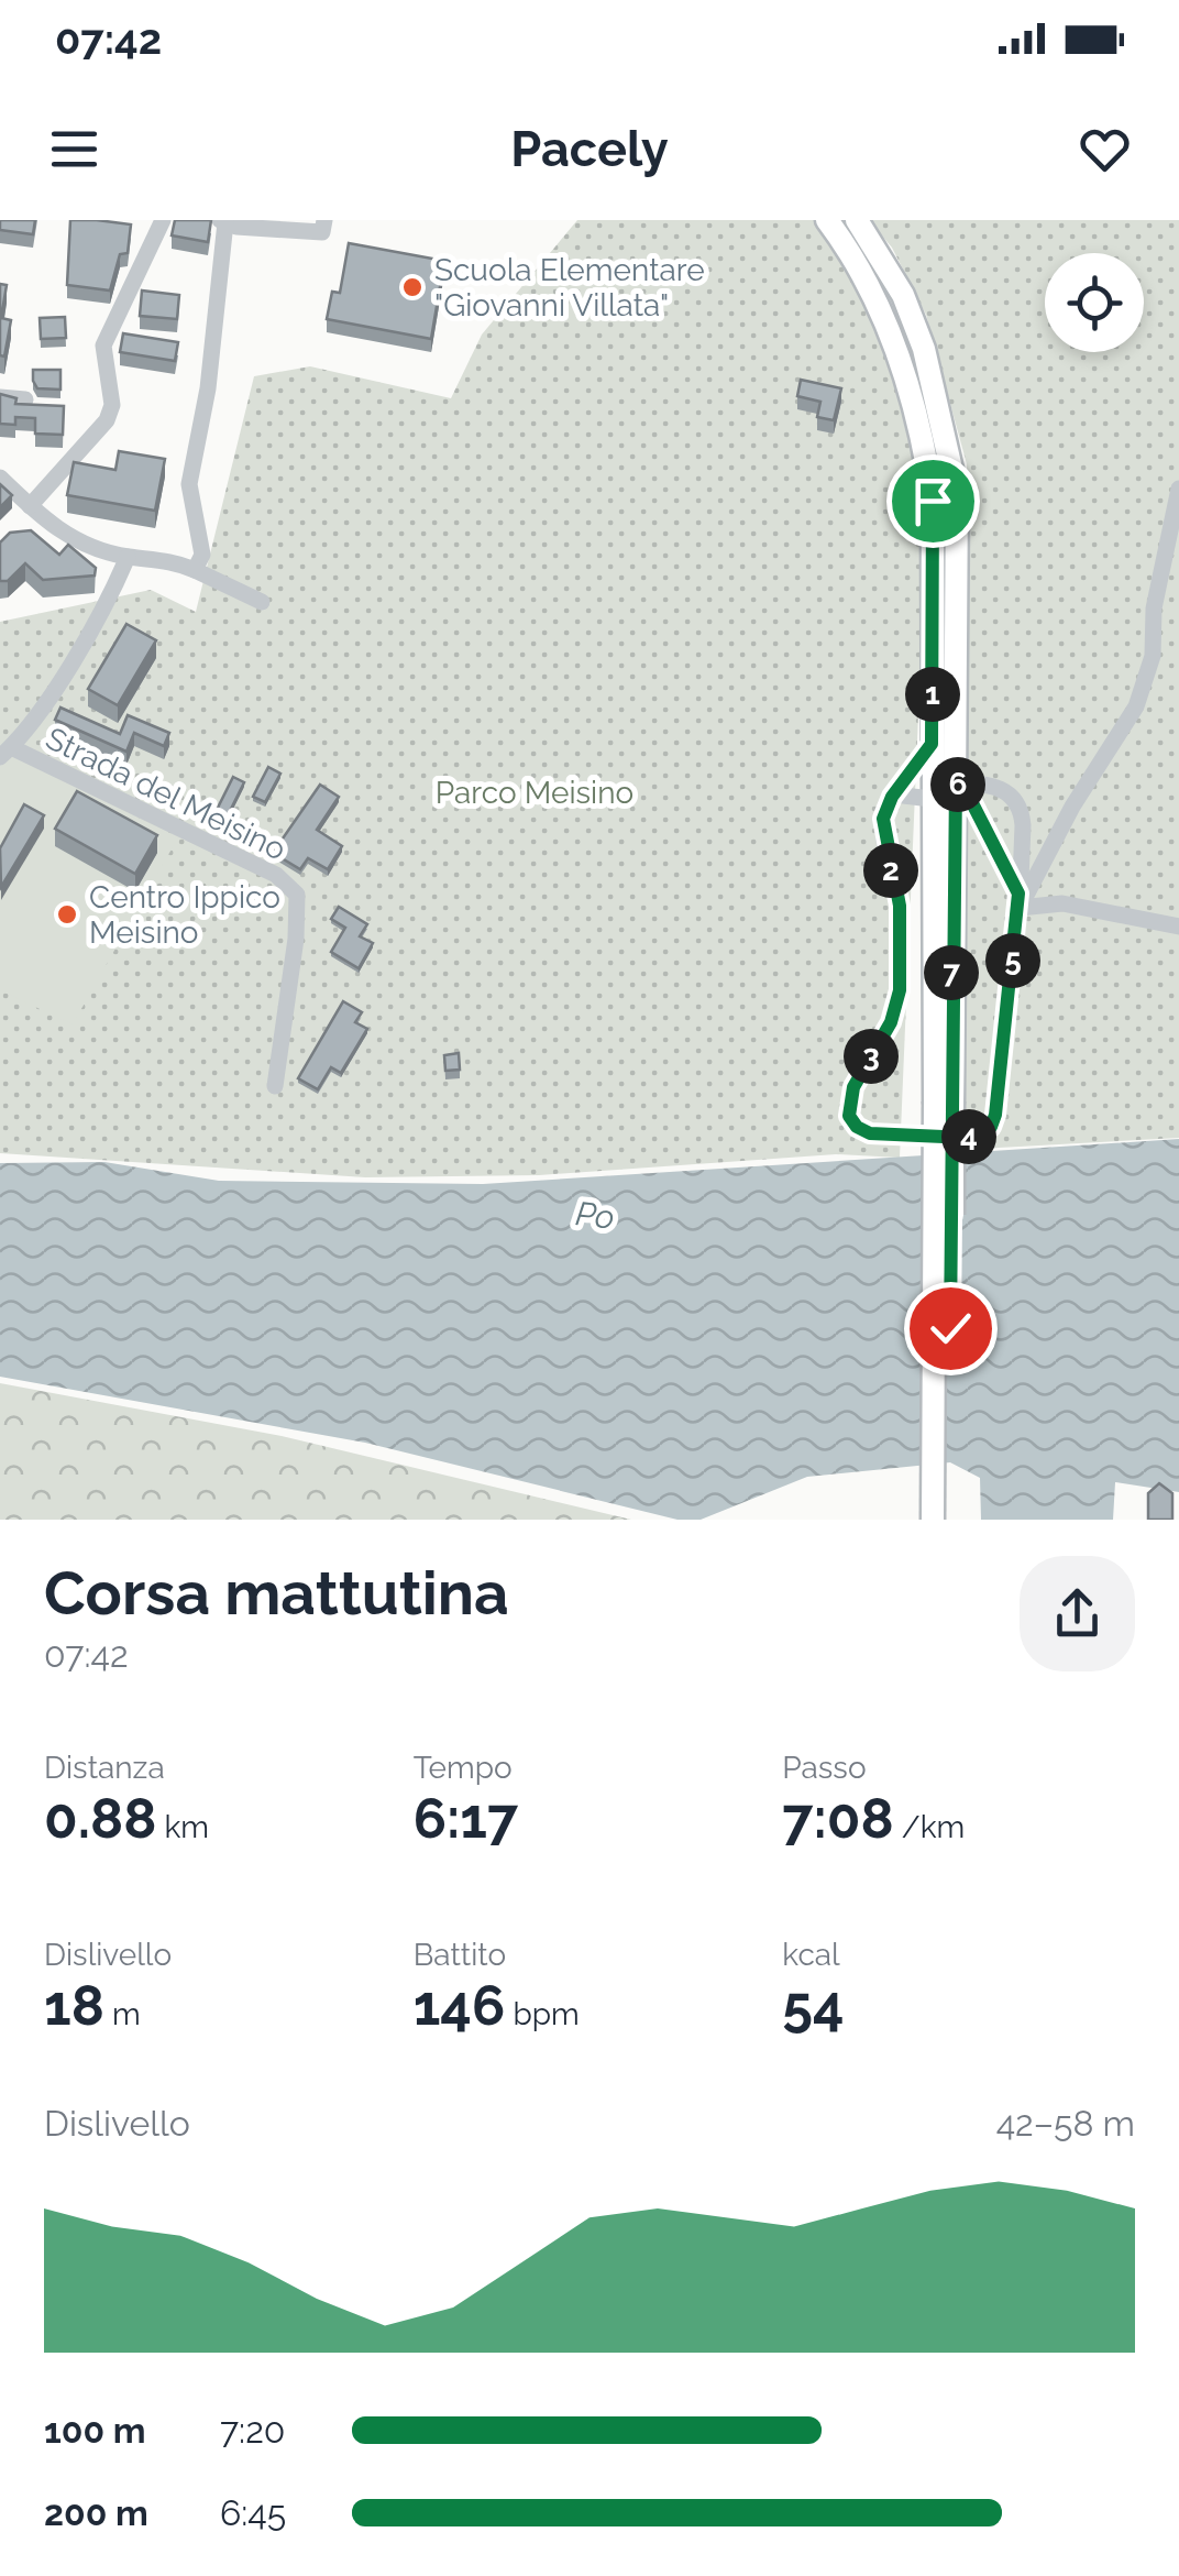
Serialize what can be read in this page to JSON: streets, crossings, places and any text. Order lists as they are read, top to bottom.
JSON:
{
  "streets": {
    "street": ["Strada del Meisino"]
  },
  "water": ["Po"],
  "parks": ["Parco Meisino"],
  "places": ["Scuola Elementare \"Giovanni Villata\"", "Centro Ippico Meisino"],
  "page": {
    "status": "07:42",
    "header": "Pacely",
    "pins": [
      "1",
      "6",
      "2",
      "5",
      "7",
      "3",
      "4"
    ],
    "heading": ["Corsa mattutina", "07:42"],
    "stats": [
      ["Distanza", "0.88 km"],
      ["Tempo", "6:17"],
      ["Passo", "7:08 /km"],
      ["Dislivello", "18 m"],
      ["Battito", "146 bpm"],
      ["kcal", "54"]
    ],
    "chart": ["Dislivello", "42–58 m"],
    "list": [
      {
        "name": "100 m",
        "note": "7:20"
      },
      {
        "name": "200 m",
        "note": "6:45"
      }
    ]
  }
}
